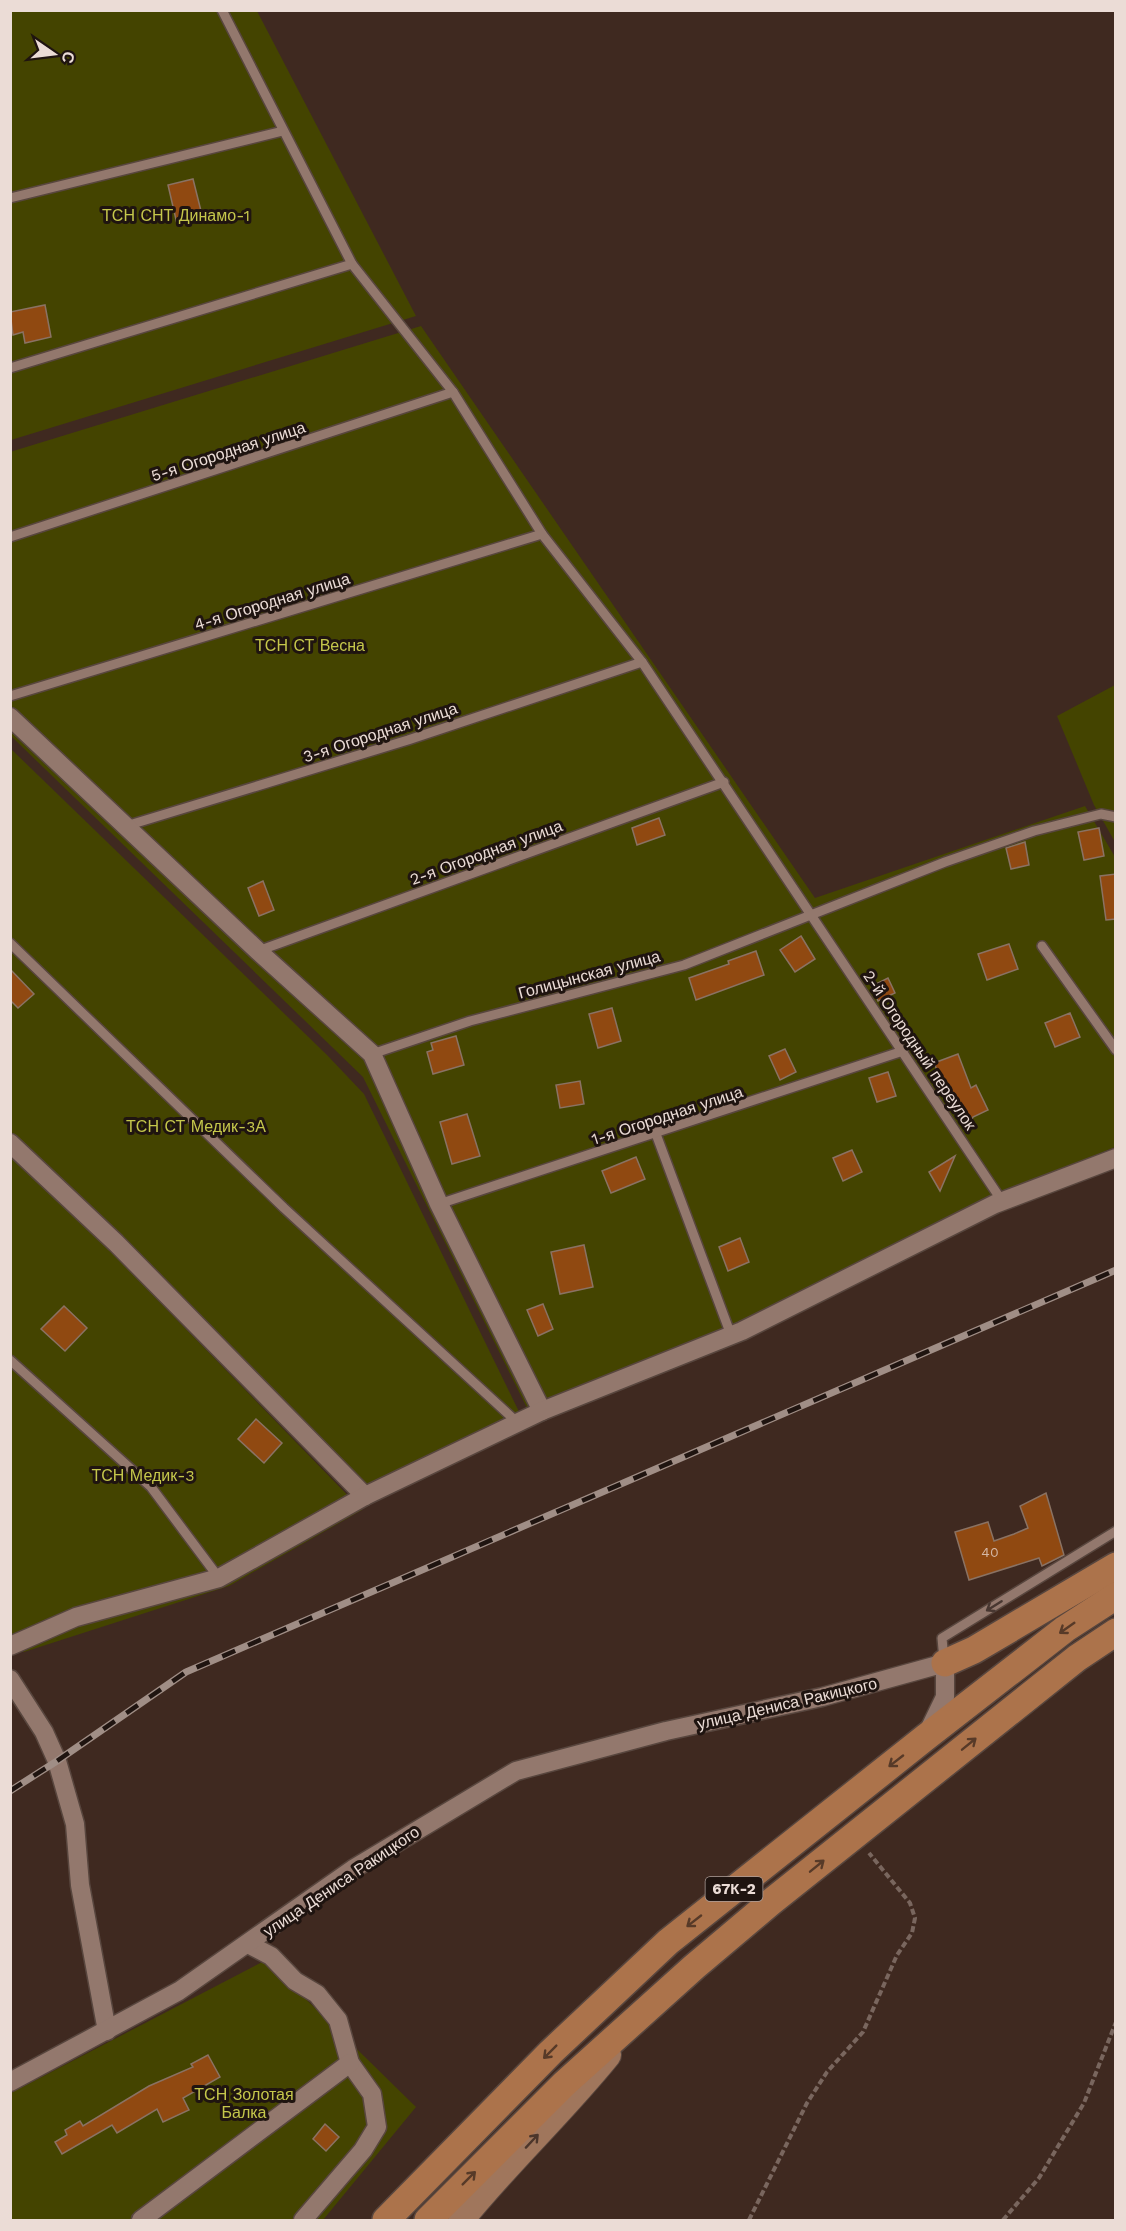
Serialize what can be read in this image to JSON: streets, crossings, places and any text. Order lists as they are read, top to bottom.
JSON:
{
  "streets": {
    "main road": ["67К-2"],
    "street": ["улица Дениса Ракицкого"],
    "lane": [
      "5-я Огородная улица",
      "4-я Огородная улица",
      "3-я Огородная улица",
      "2-я Огородная улица",
      "Голицынская улица",
      "2-й Огородный переулок",
      "1-я Огородная улица"
    ]
  },
  "crossings": [
    ["5-я Огородная улица", "2-й Огородный переулок"],
    ["4-я Огородная улица", "2-й Огородный переулок"],
    ["3-я Огородная улица", "2-й Огородный переулок"],
    ["2-я Огородная улица", "2-й Огородный переулок"],
    ["Голицынская улица", "2-й Огородный переулок"],
    ["2-й Огородный переулок", "1-я Огородная улица"]
  ],
  "parks": [
    "ТСН СНТ Динамо-1",
    "ТСН СТ Весна",
    "ТСН СТ Медик-3А",
    "ТСН Медик-3",
    "ТСН Золотая Балка"
  ],
  "house_numbers": ["40"],
  "north": "right"
}
